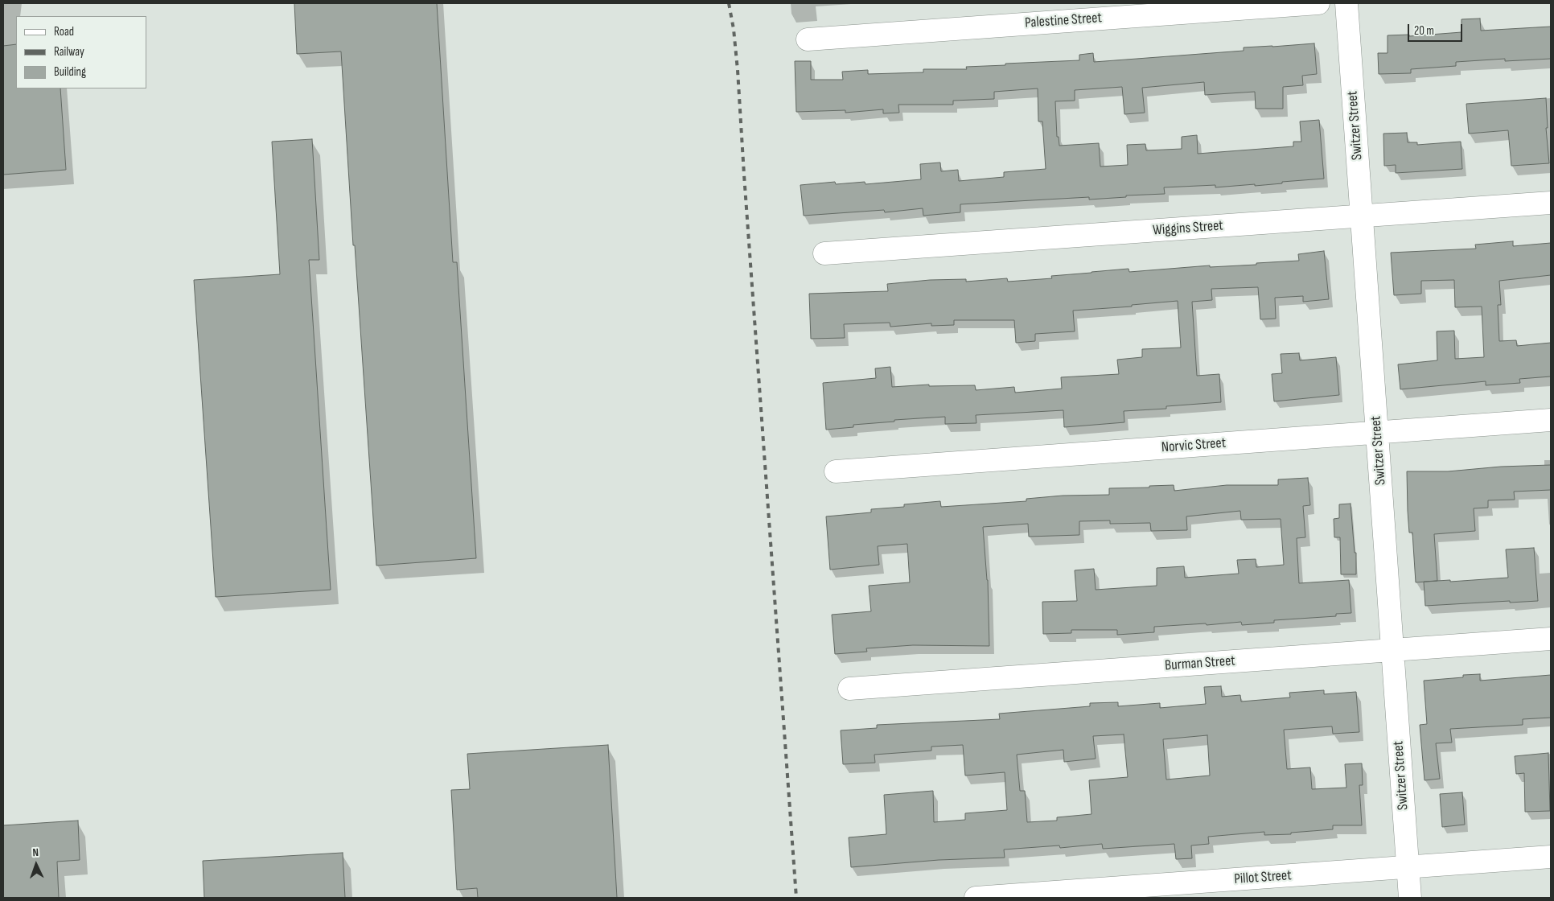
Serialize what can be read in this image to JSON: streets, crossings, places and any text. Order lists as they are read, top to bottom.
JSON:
{
  "streets": {
    "street": [
      "Palestine Street",
      "Switzer Street",
      "Wiggins Street",
      "Norvic Street",
      "Burman Street",
      "Pillot Street"
    ]
  },
  "crossings": [
    ["Switzer Street", "Wiggins Street"],
    ["Switzer Street", "Norvic Street"],
    ["Switzer Street", "Burman Street"],
    ["Switzer Street", "Pillot Street"]
  ],
  "legend": ["Road", "Railway", "Building"],
  "scale_bar": "20 m",
  "north": "top"
}
